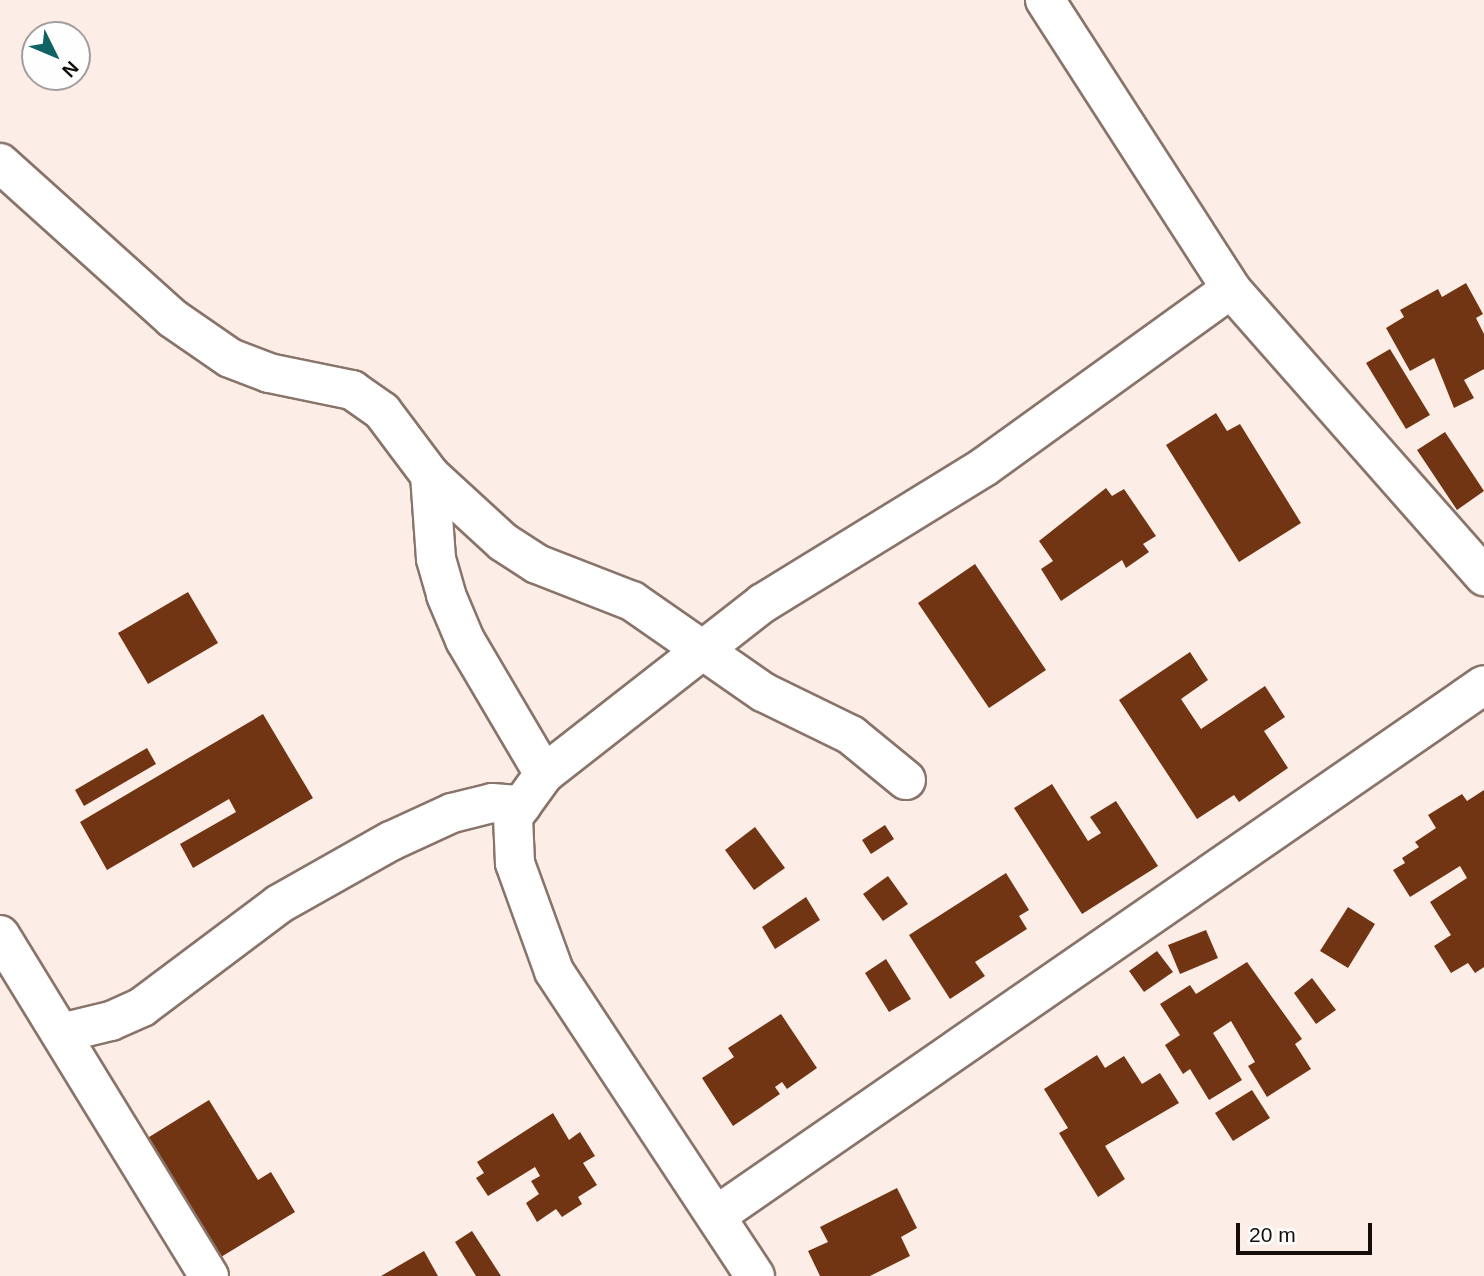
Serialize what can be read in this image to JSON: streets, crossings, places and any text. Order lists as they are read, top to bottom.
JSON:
{
  "scale_bar": "20 m",
  "north": "bottom right"
}
